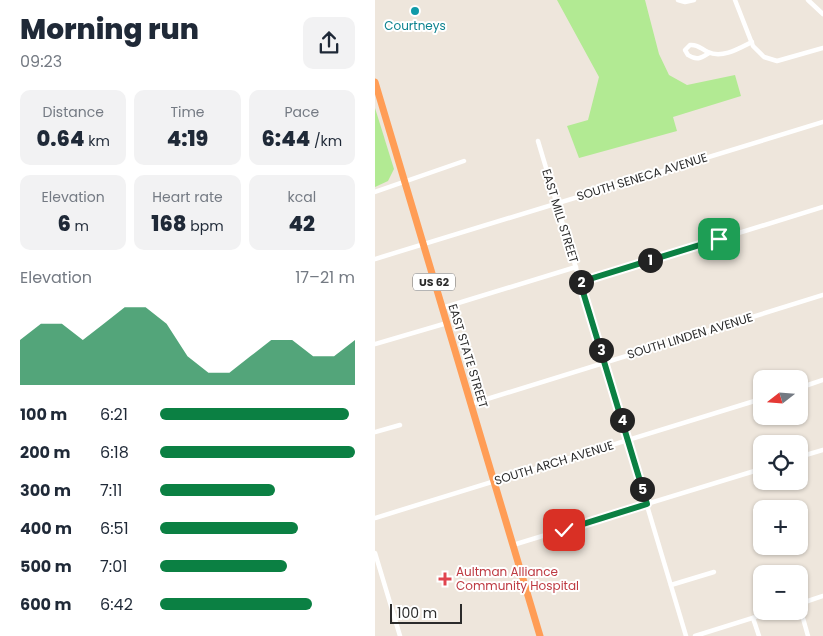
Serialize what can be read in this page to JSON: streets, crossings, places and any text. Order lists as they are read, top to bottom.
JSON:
{
  "streets": {
    "highway": ["US 62", "EAST STATE STREET"],
    "street": [
      "SOUTH SENECA AVENUE",
      "EAST MILL STREET",
      "SOUTH LINDEN AVENUE",
      "SOUTH ARCH AVENUE"
    ]
  },
  "crossings": [
    ["SOUTH SENECA AVENUE", "EAST MILL STREET"],
    ["SOUTH SENECA AVENUE", "EAST STATE STREET"],
    ["EAST MILL STREET", "SOUTH LINDEN AVENUE"],
    ["EAST MILL STREET", "SOUTH ARCH AVENUE"],
    ["SOUTH LINDEN AVENUE", "EAST STATE STREET"],
    ["EAST STATE STREET", "SOUTH ARCH AVENUE"]
  ],
  "places": {
    "other": ["Courtneys"],
    "health": ["Aultman Alliance Community Hospital"]
  },
  "scale_bar": "100 m",
  "north": "left",
  "page": {
    "heading": ["Morning run", "09:23"],
    "stats": [
      ["Distance", "0.64 km"],
      ["Time", "4:19"],
      ["Pace", "6:44 /km"],
      ["Elevation", "6 m"],
      ["Heart rate", "168 bpm"],
      ["kcal", "42"]
    ],
    "pins": [
      "1",
      "2",
      "3",
      "4",
      "5"
    ],
    "chart": ["Elevation", "17–21 m"],
    "map_buttons": ["+", "−"],
    "list": [
      {
        "name": "100 m",
        "note": "6:21"
      },
      {
        "name": "200 m",
        "note": "6:18"
      },
      {
        "name": "300 m",
        "note": "7:11"
      },
      {
        "name": "400 m",
        "note": "6:51"
      },
      {
        "name": "500 m",
        "note": "7:01"
      },
      {
        "name": "600 m",
        "note": "6:42"
      }
    ],
    "scale": "100 m"
  }
}
